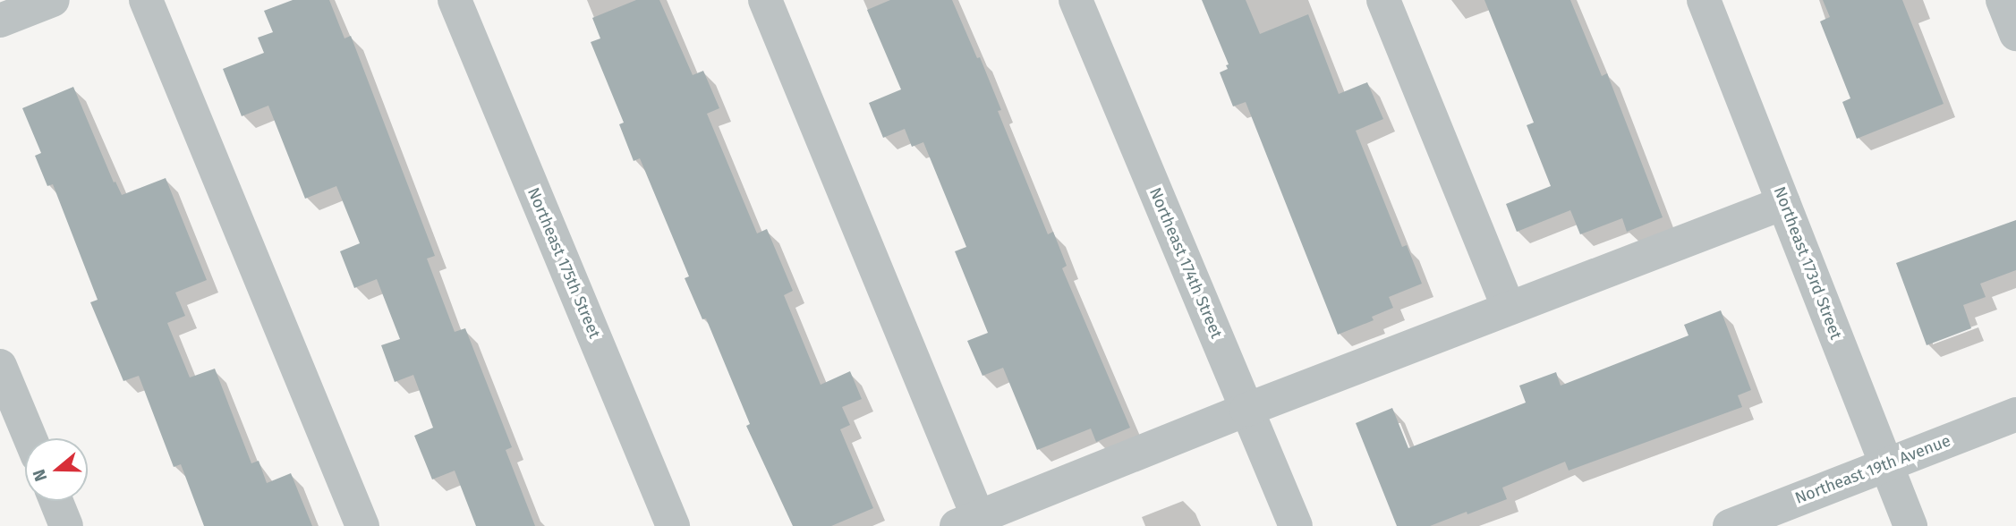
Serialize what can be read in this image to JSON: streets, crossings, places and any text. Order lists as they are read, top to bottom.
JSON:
{
  "streets": {
    "street": [
      "Northeast 175th Street",
      "Northeast 174th Street",
      "Northeast 173rd Street",
      "Northeast 19th Avenue"
    ]
  },
  "crossings": [
    ["Northeast 173rd Street", "Northeast 19th Avenue"]
  ],
  "north": "left"
}
